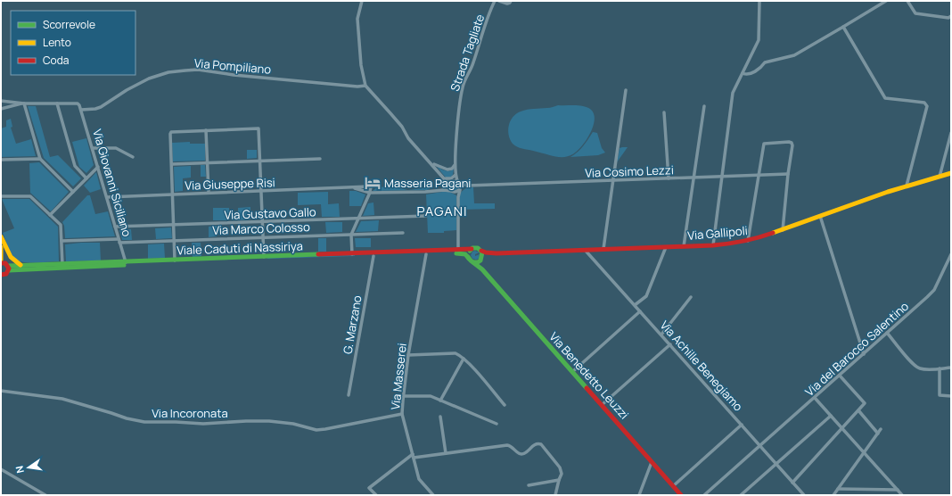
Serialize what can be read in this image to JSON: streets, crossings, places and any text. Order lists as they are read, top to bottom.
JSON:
{
  "streets": {
    "main road": ["Via Gallipoli", "Viale Caduti di Nassiriya", "Via Benedetto Leuzzi"],
    "street": [
      "Strada Tagliate",
      "Via Pompiliano",
      "Via Cosimo Lezzi",
      "Via Giovanni Siciliano",
      "Via Giuseppe Risi",
      "Via Gustavo Gallo",
      "Via Marco Colosso",
      "G. Marzano",
      "Via del Barocco Salentino",
      "Via Achille Benegiamo",
      "Via Masserei",
      "Via Incoronata"
    ]
  },
  "crossings": [
    ["Strada Tagliate", "Via Cosimo Lezzi"],
    ["Strada Tagliate", "Via Giuseppe Risi"],
    ["Via Pompiliano", "Via Giovanni Siciliano"],
    ["Via Cosimo Lezzi", "Via Giuseppe Risi"],
    ["Via Giovanni Siciliano", "Via Giuseppe Risi"],
    ["Via Giovanni Siciliano", "Via Gustavo Gallo"],
    ["Via Giovanni Siciliano", "Via Marco Colosso"],
    ["Via Giovanni Siciliano", "Viale Caduti di Nassiriya"],
    ["Via Gallipoli", "Viale Caduti di Nassiriya"],
    ["Via Gallipoli", "Via Achille Benegiamo"],
    ["Via Gallipoli", "Via Benedetto Leuzzi"],
    ["Viale Caduti di Nassiriya", "G. Marzano"],
    ["Viale Caduti di Nassiriya", "Via Benedetto Leuzzi"],
    ["Viale Caduti di Nassiriya", "Via Masserei"],
    ["Via del Barocco Salentino", "Via Achille Benegiamo"],
    ["Via Masserei", "Via Incoronata"]
  ],
  "districts": ["PAGANI"],
  "places": {
    "hotel": ["Masseria Pagani"]
  },
  "legend": ["Scorrevole", "Lento", "Coda"],
  "north": "left"
}
